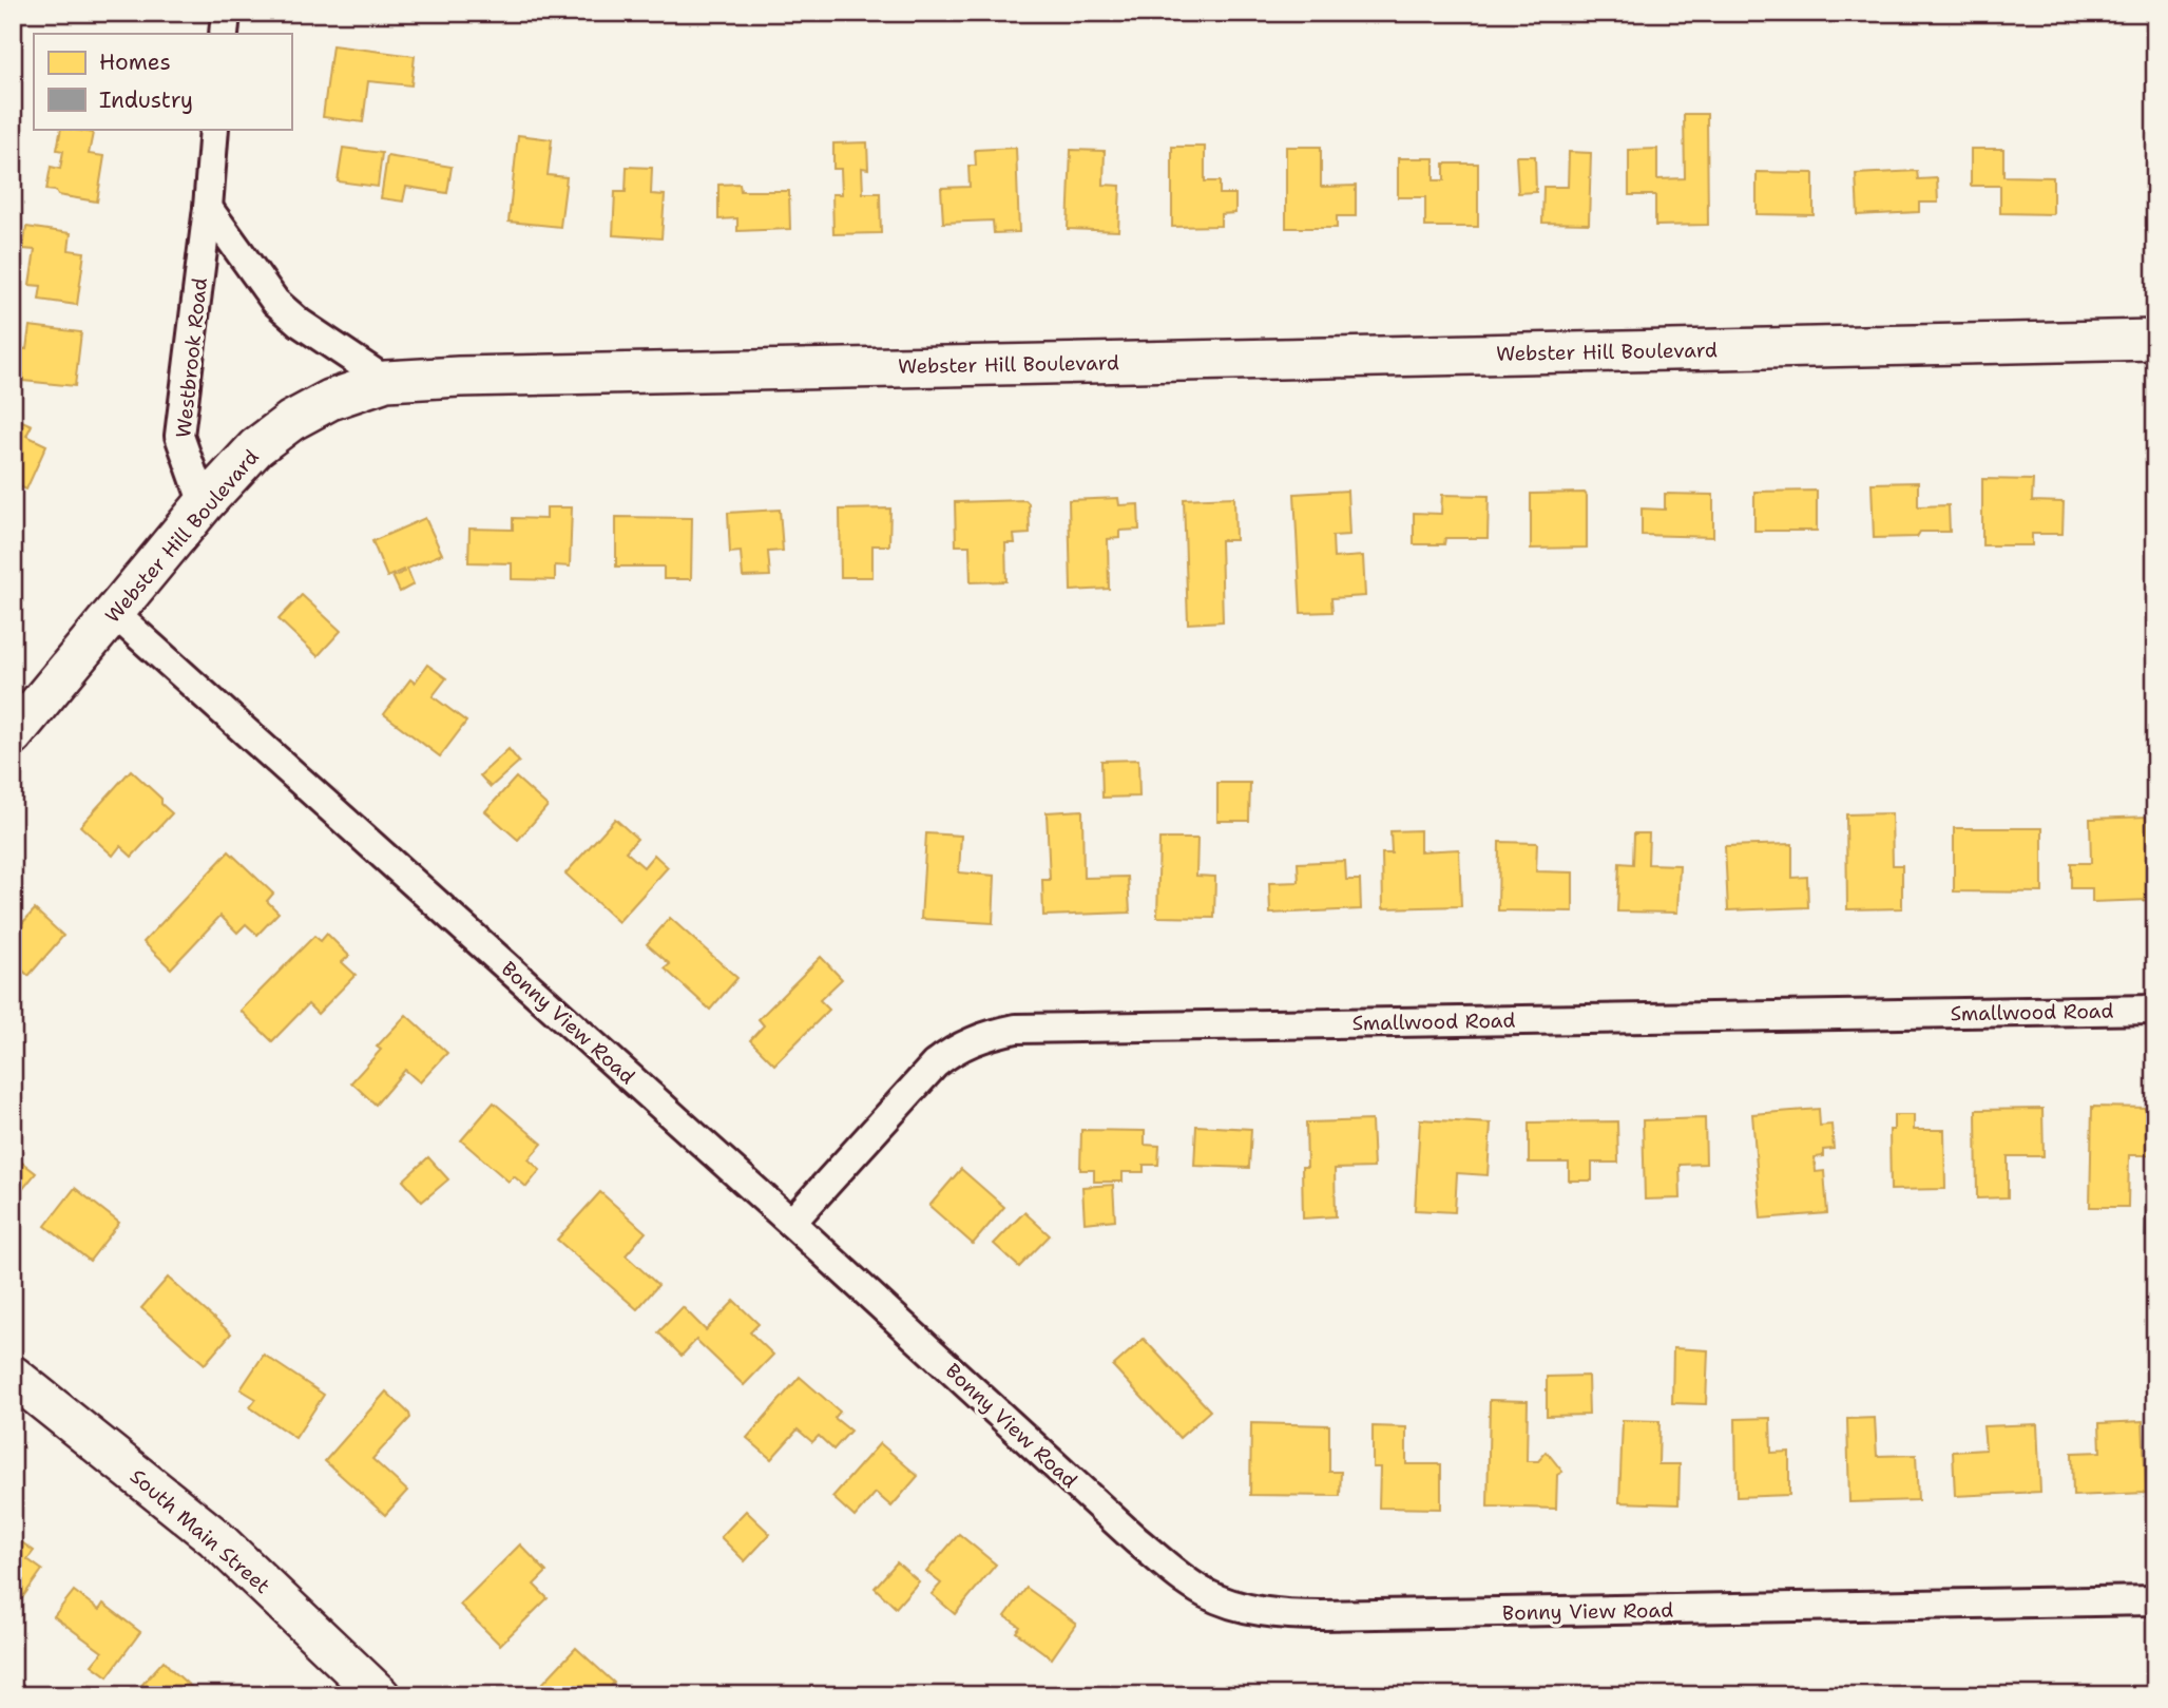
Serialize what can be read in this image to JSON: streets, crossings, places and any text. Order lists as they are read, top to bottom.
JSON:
{
  "streets": {
    "street": [
      "Webster Hill Boulevard",
      "Westbrook Road",
      "Smallwood Road",
      "Bonny View Road",
      "South Main Street"
    ]
  },
  "crossings": [
    ["Webster Hill Boulevard", "Westbrook Road"],
    ["Webster Hill Boulevard", "Bonny View Road"],
    ["Smallwood Road", "Bonny View Road"]
  ],
  "legend": ["Homes", "Industry"]
}
